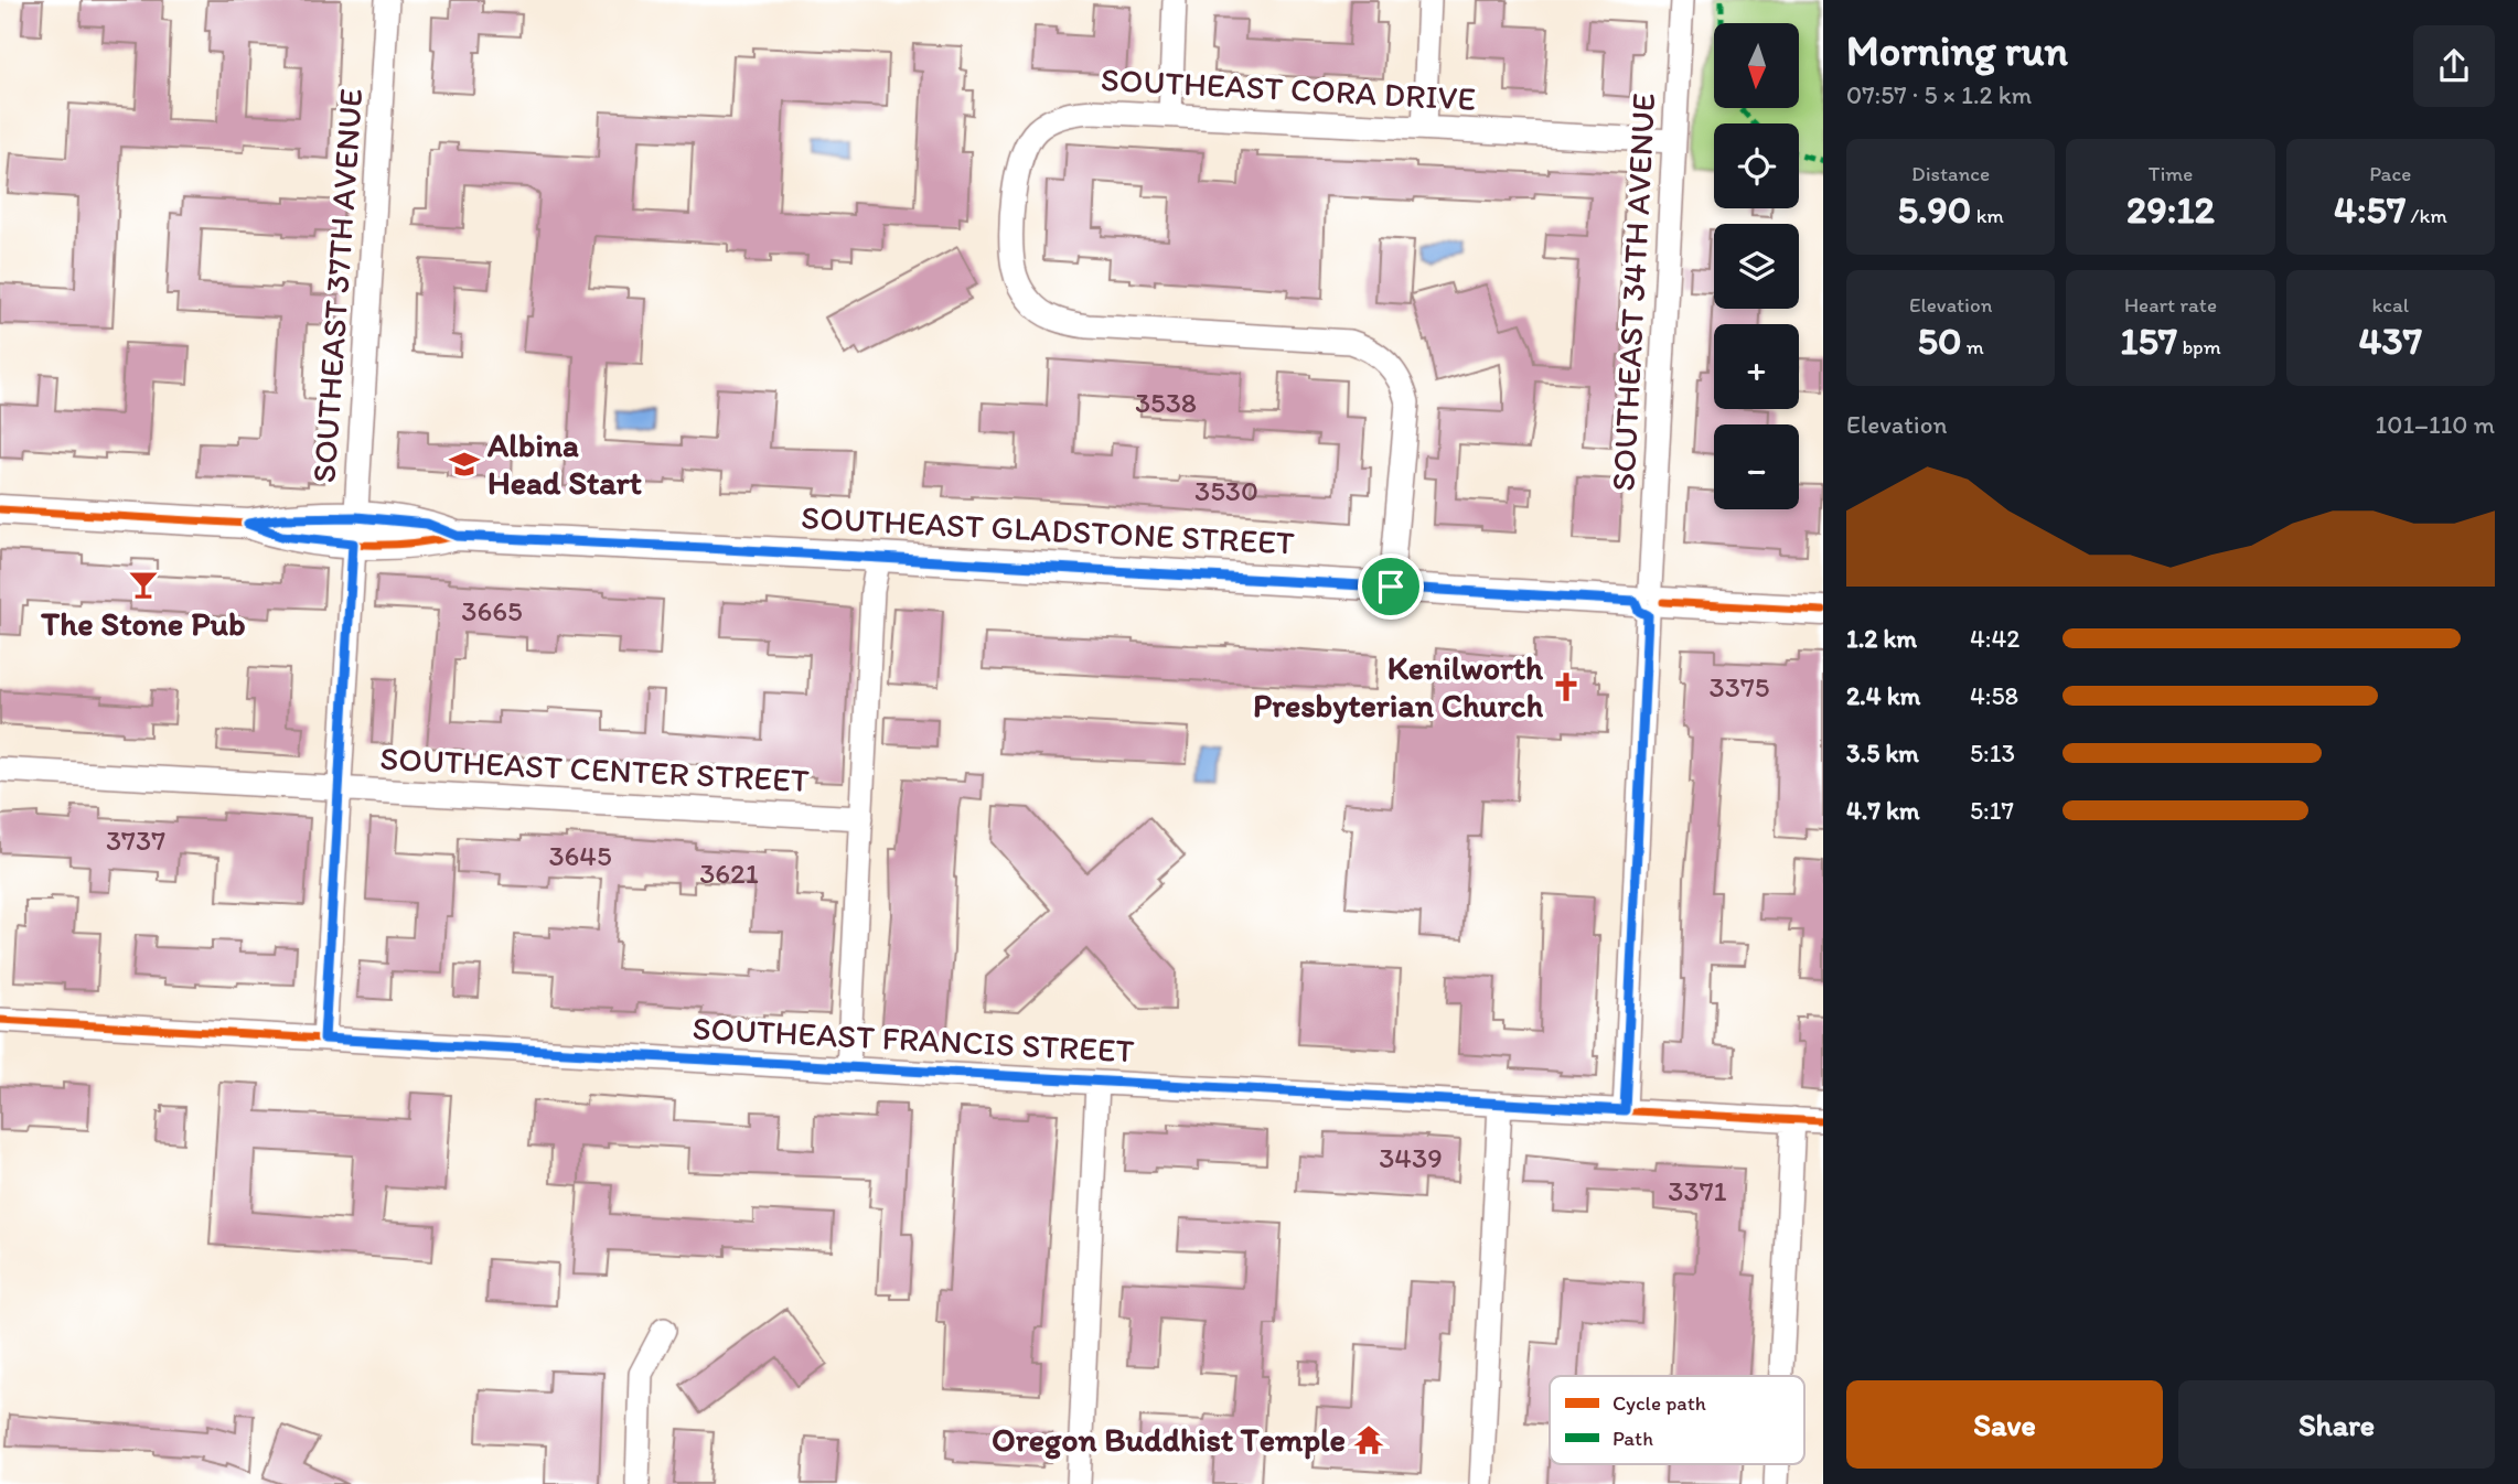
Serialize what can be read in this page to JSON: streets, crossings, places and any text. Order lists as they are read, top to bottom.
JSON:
{
  "streets": {
    "street": [
      "SOUTHEAST CORA DRIVE",
      "SOUTHEAST 37TH AVENUE",
      "SOUTHEAST 34TH AVENUE",
      "SOUTHEAST GLADSTONE STREET",
      "SOUTHEAST CENTER STREET",
      "SOUTHEAST FRANCIS STREET"
    ]
  },
  "crossings": [
    ["SOUTHEAST CORA DRIVE", "SOUTHEAST 34TH AVENUE"],
    ["SOUTHEAST CORA DRIVE", "SOUTHEAST GLADSTONE STREET"],
    ["SOUTHEAST 37TH AVENUE", "SOUTHEAST GLADSTONE STREET"],
    ["SOUTHEAST 37TH AVENUE", "SOUTHEAST CENTER STREET"],
    ["SOUTHEAST 37TH AVENUE", "SOUTHEAST FRANCIS STREET"],
    ["SOUTHEAST 34TH AVENUE", "SOUTHEAST GLADSTONE STREET"],
    ["SOUTHEAST 34TH AVENUE", "SOUTHEAST FRANCIS STREET"]
  ],
  "places": {
    "school or university": ["Albina Head Start"],
    "bar": ["The Stone Pub"],
    "church": ["Kenilworth Presbyterian Church"],
    "temple": ["Oregon Buddhist Temple"]
  },
  "house_numbers": [
    "3538",
    "3530",
    "3665",
    "3375",
    "3737",
    "3645",
    "3621",
    "3439",
    "3371"
  ],
  "legend": ["Cycle path", "Path"],
  "north": "bottom",
  "page": {
    "heading": ["Morning run", "07:57 · 5 × 1.2 km"],
    "map_buttons": ["+", "−"],
    "stats": [
      ["Distance", "5.90 km"],
      ["Time", "29:12"],
      ["Pace", "4:57 /km"],
      ["Elevation", "50 m"],
      ["Heart rate", "157 bpm"],
      ["kcal", "437"]
    ],
    "chart": ["Elevation", "101–110 m"],
    "list": [
      {
        "name": "1.2 km",
        "note": "4:42"
      },
      {
        "name": "2.4 km",
        "note": "4:58"
      },
      {
        "name": "3.5 km",
        "note": "5:13"
      },
      {
        "name": "4.7 km",
        "note": "5:17"
      }
    ],
    "buttons": ["Save", "Share"]
  }
}
